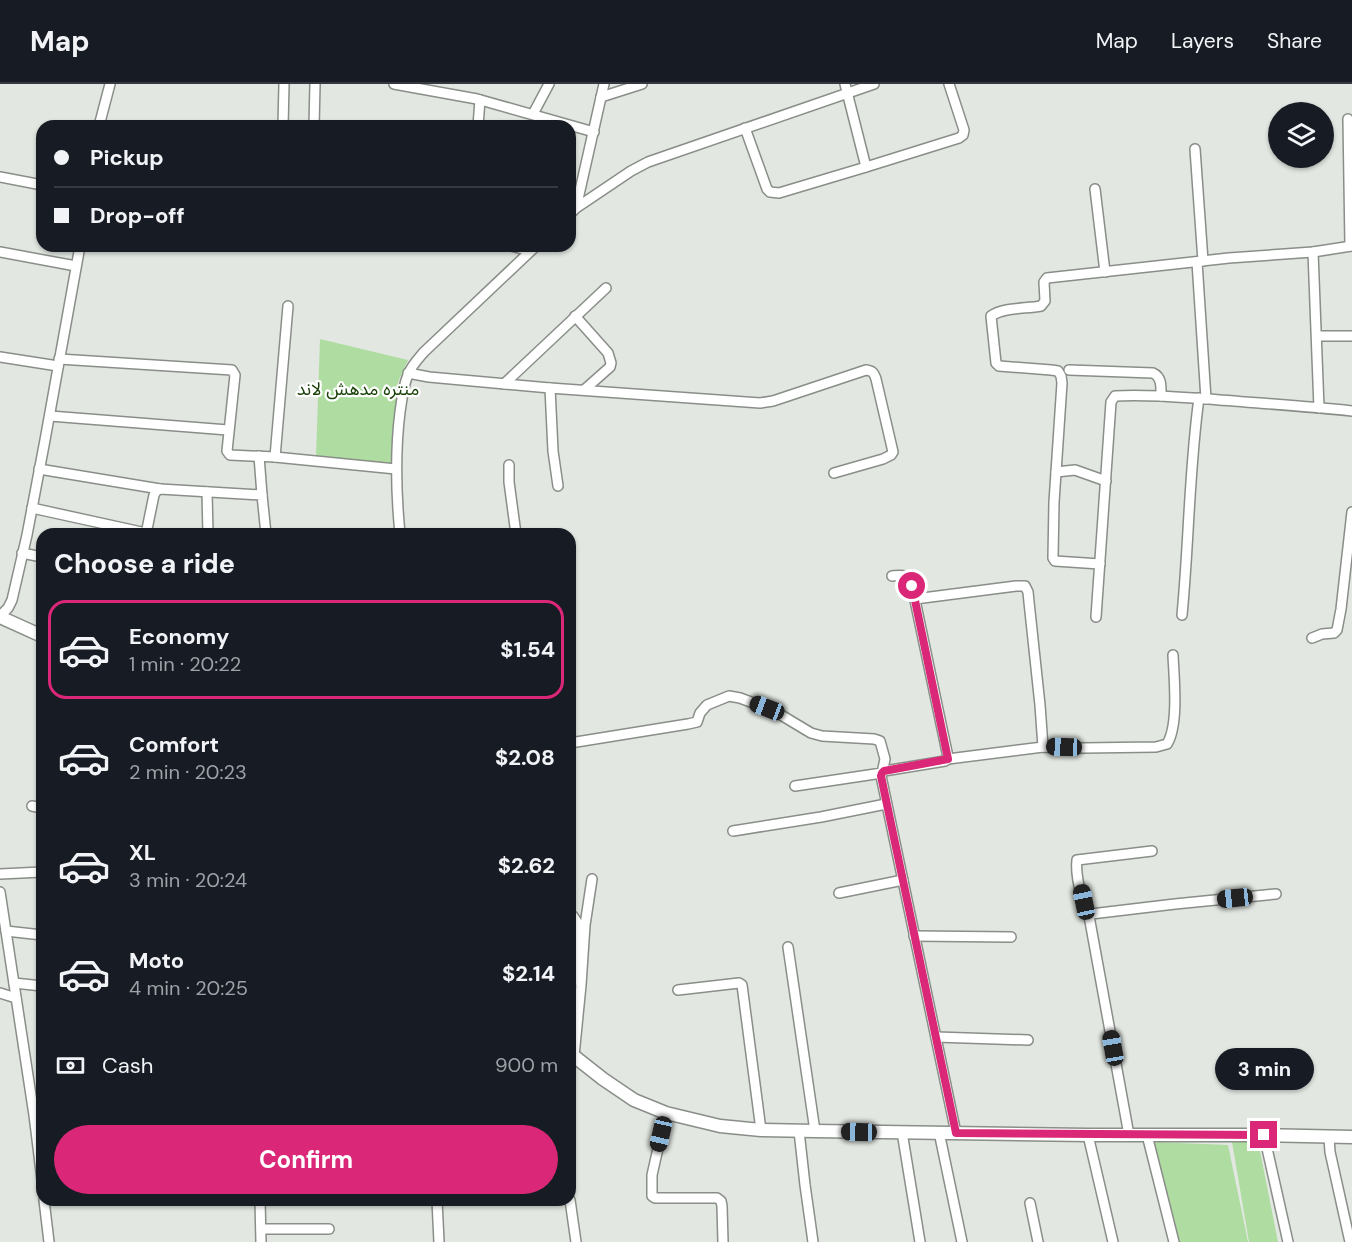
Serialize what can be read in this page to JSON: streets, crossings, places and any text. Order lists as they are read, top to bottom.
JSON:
{
  "parks": ["منتره مدهش لاند"],
  "page": {
    "header": "Map",
    "nav": ["Map", "Layers", "Share"],
    "banner": ["Pickup", "Drop-off"],
    "heading": "Choose a ride",
    "list": [
      {
        "name": "Economy",
        "note": "1 min · 20:22",
        "value": "$1.54"
      },
      {
        "name": "Comfort",
        "note": "2 min · 20:23",
        "value": "$2.08"
      },
      {
        "name": "XL",
        "note": "3 min · 20:24",
        "value": "$2.62"
      },
      {
        "name": "Moto",
        "note": "4 min · 20:25",
        "value": "$2.14"
      }
    ],
    "pay": ["Cash", "900 m"],
    "bubble": "3 min",
    "buttons": "Confirm"
  }
}
